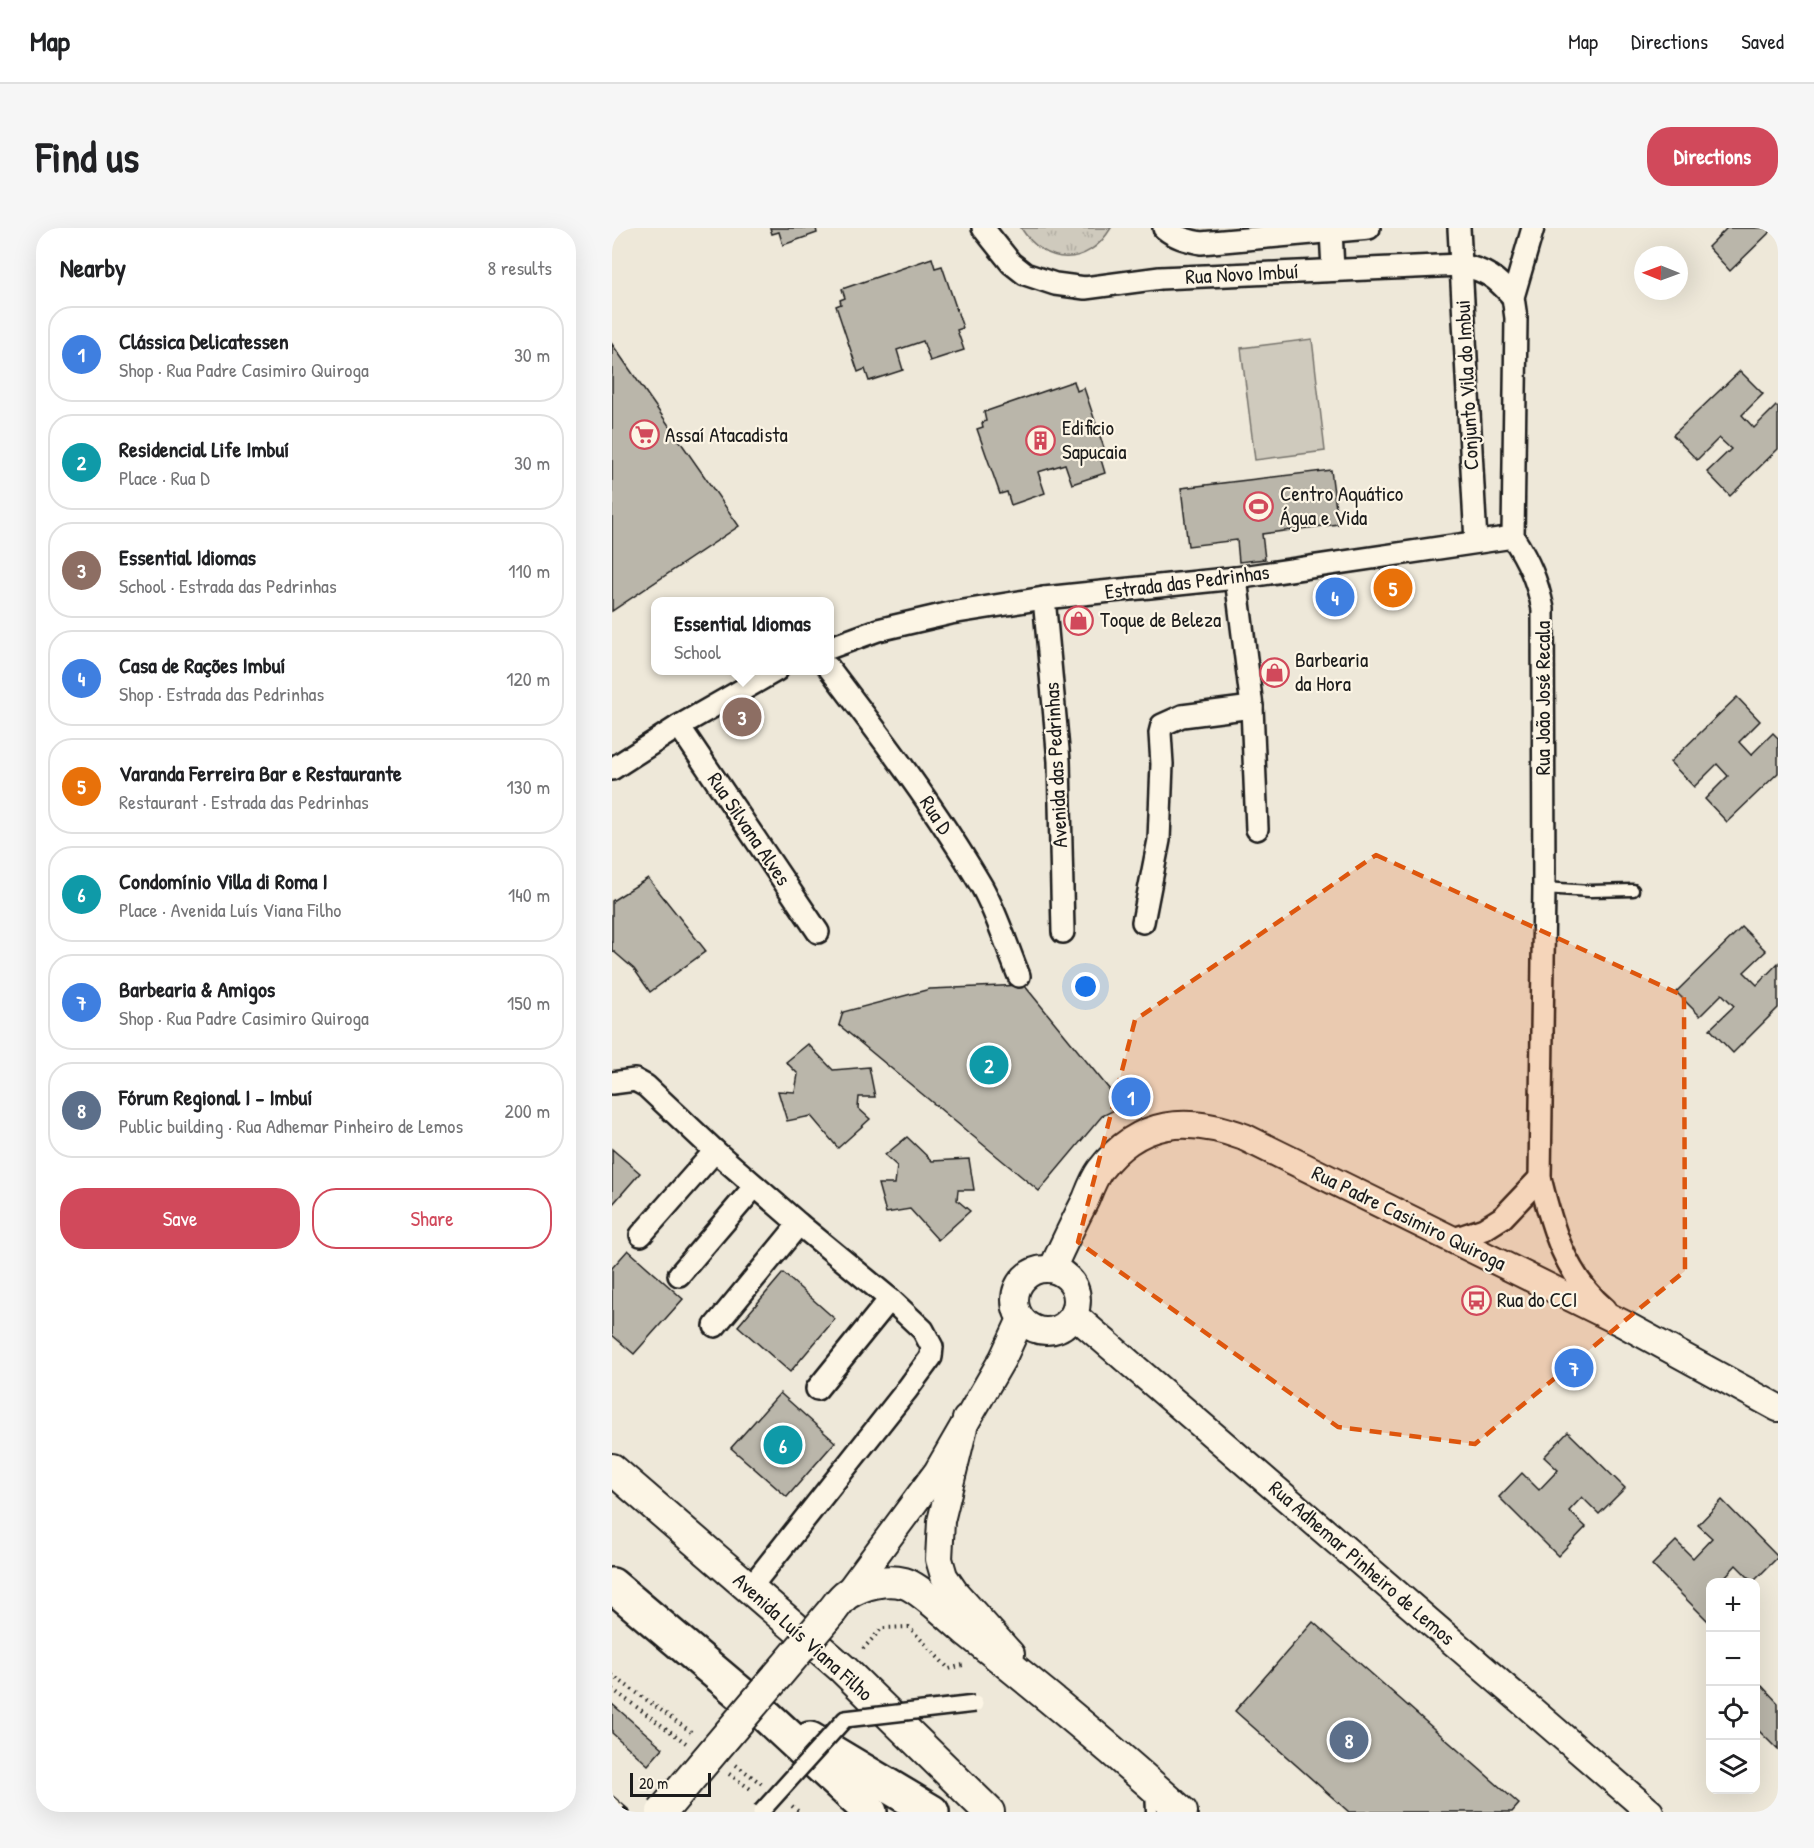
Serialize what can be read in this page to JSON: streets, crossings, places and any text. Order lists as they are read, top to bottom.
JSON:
{
  "streets": {
    "main road": ["Avenida Luís Viana Filho"],
    "street": [
      "Rua Novo Imbuí",
      "Conjunto Vila do Imbui",
      "Estrada das Pedrinhas",
      "Rua João José Recala",
      "Avenida das Pedrinhas",
      "Rua D",
      "Rua Silvana Alves",
      "Rua Padre Casimiro Quiroga",
      "Rua Adhemar Pinheiro de Lemos"
    ]
  },
  "crossings": [
    ["Rua Novo Imbuí", "Conjunto Vila do Imbui"],
    ["Conjunto Vila do Imbui", "Estrada das Pedrinhas"],
    ["Estrada das Pedrinhas", "Rua João José Recala"],
    ["Estrada das Pedrinhas", "Avenida das Pedrinhas"],
    ["Rua João José Recala", "Rua Padre Casimiro Quiroga"],
    ["Rua Padre Casimiro Quiroga", "Rua Adhemar Pinheiro de Lemos"]
  ],
  "places": {
    "supermarket": ["Assaí Atacadista"],
    "building": ["Edificio Sapucaia"],
    "sports": ["Centro Aquático Água e Vida"],
    "shop": ["Toque de Beleza", "Barbearia da Hora"],
    "bus stop": ["Rua do CCI"]
  },
  "scale_bar": "20 m",
  "north": "left",
  "page": {
    "header": "Map",
    "nav": ["Map", "Directions", "Saved"],
    "buttons": [
      "Directions",
      ["Save", "Share"]
    ],
    "title": "Find us",
    "heading": ["Nearby", "8 results"],
    "list": [
      {
        "mark": "1",
        "name": "Clássica Delicatessen",
        "note": "Shop · Rua Padre Casimiro Quiroga",
        "value": "30 m"
      },
      {
        "mark": "2",
        "name": "Residencial Life Imbuí",
        "note": "Place · Rua D",
        "value": "30 m"
      },
      {
        "mark": "3",
        "name": "Essential Idiomas",
        "note": "School · Estrada das Pedrinhas",
        "value": "110 m"
      },
      {
        "mark": "4",
        "name": "Casa de Rações Imbuí",
        "note": "Shop · Estrada das Pedrinhas",
        "value": "120 m"
      },
      {
        "mark": "5",
        "name": "Varanda Ferreira Bar e Restaurante",
        "note": "Restaurant · Estrada das Pedrinhas",
        "value": "130 m"
      },
      {
        "mark": "6",
        "name": "Condomínio Villa di Roma I",
        "note": "Place · Avenida Luís Viana Filho",
        "value": "140 m"
      },
      {
        "mark": "7",
        "name": "Barbearia & Amigos",
        "note": "Shop · Rua Padre Casimiro Quiroga",
        "value": "150 m"
      },
      {
        "mark": "8",
        "name": "Fórum Regional I - Imbuí",
        "note": "Public building · Rua Adhemar Pinheiro de Lemos",
        "value": "200 m"
      }
    ],
    "pins": [
      "5",
      "4",
      "3",
      "2",
      "1",
      "7",
      "6",
      "8"
    ],
    "popup": ["Essential Idiomas", "School"],
    "map_buttons": ["+", "−"],
    "scale": "20 m"
  }
}
